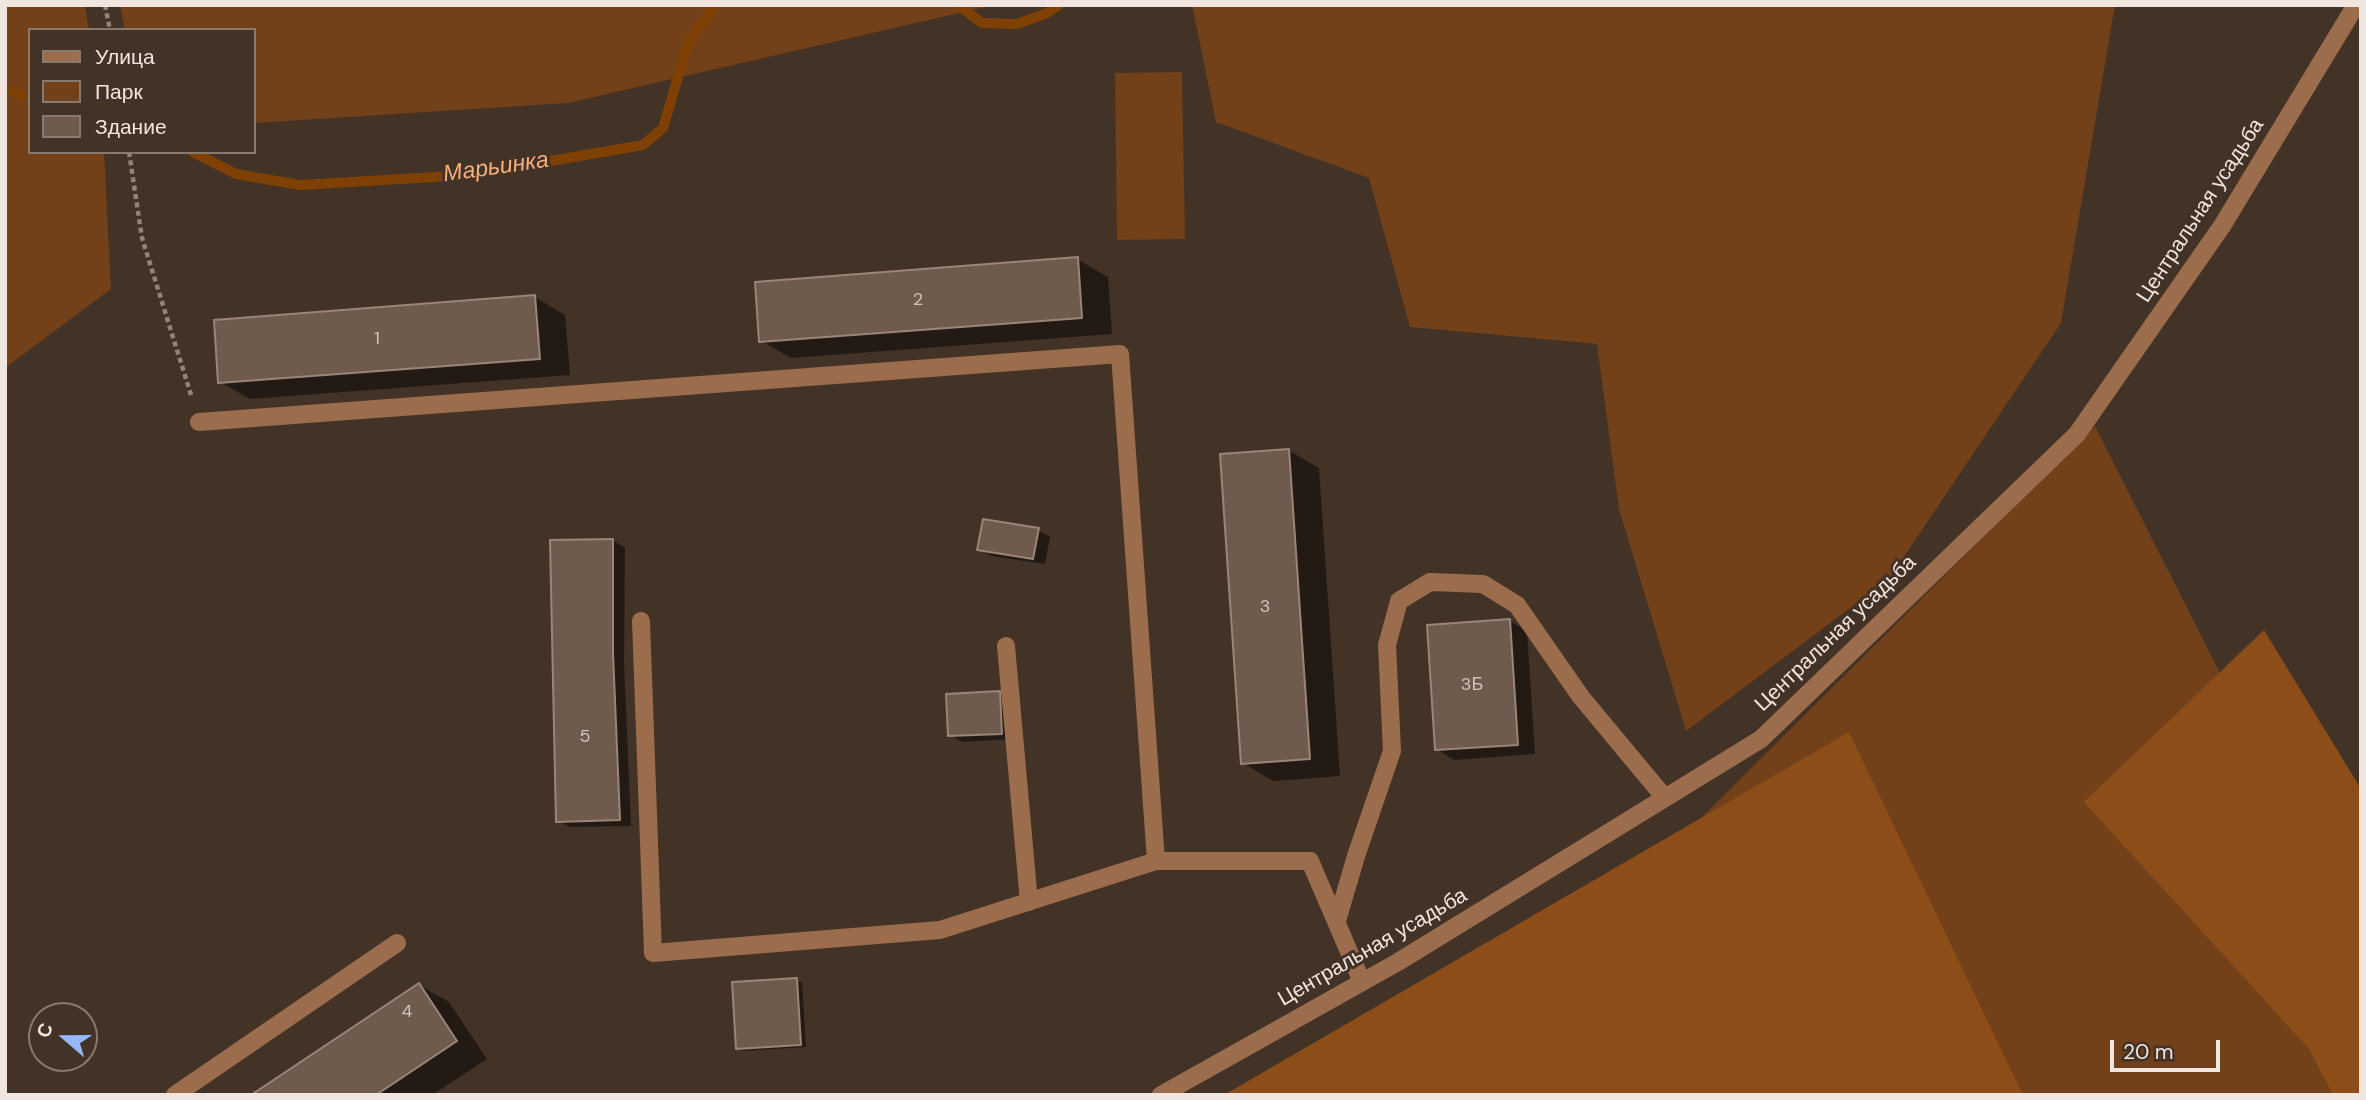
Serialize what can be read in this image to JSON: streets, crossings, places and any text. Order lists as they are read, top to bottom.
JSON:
{
  "streets": {
    "street": ["Центральная усадьба"]
  },
  "water": ["Марьинка"],
  "house_numbers": [
    "2",
    "1",
    "3",
    "3Б",
    "5",
    "4"
  ],
  "legend": ["Улица", "Парк", "Здание"],
  "scale_bar": "20 m",
  "north": "left"
}
